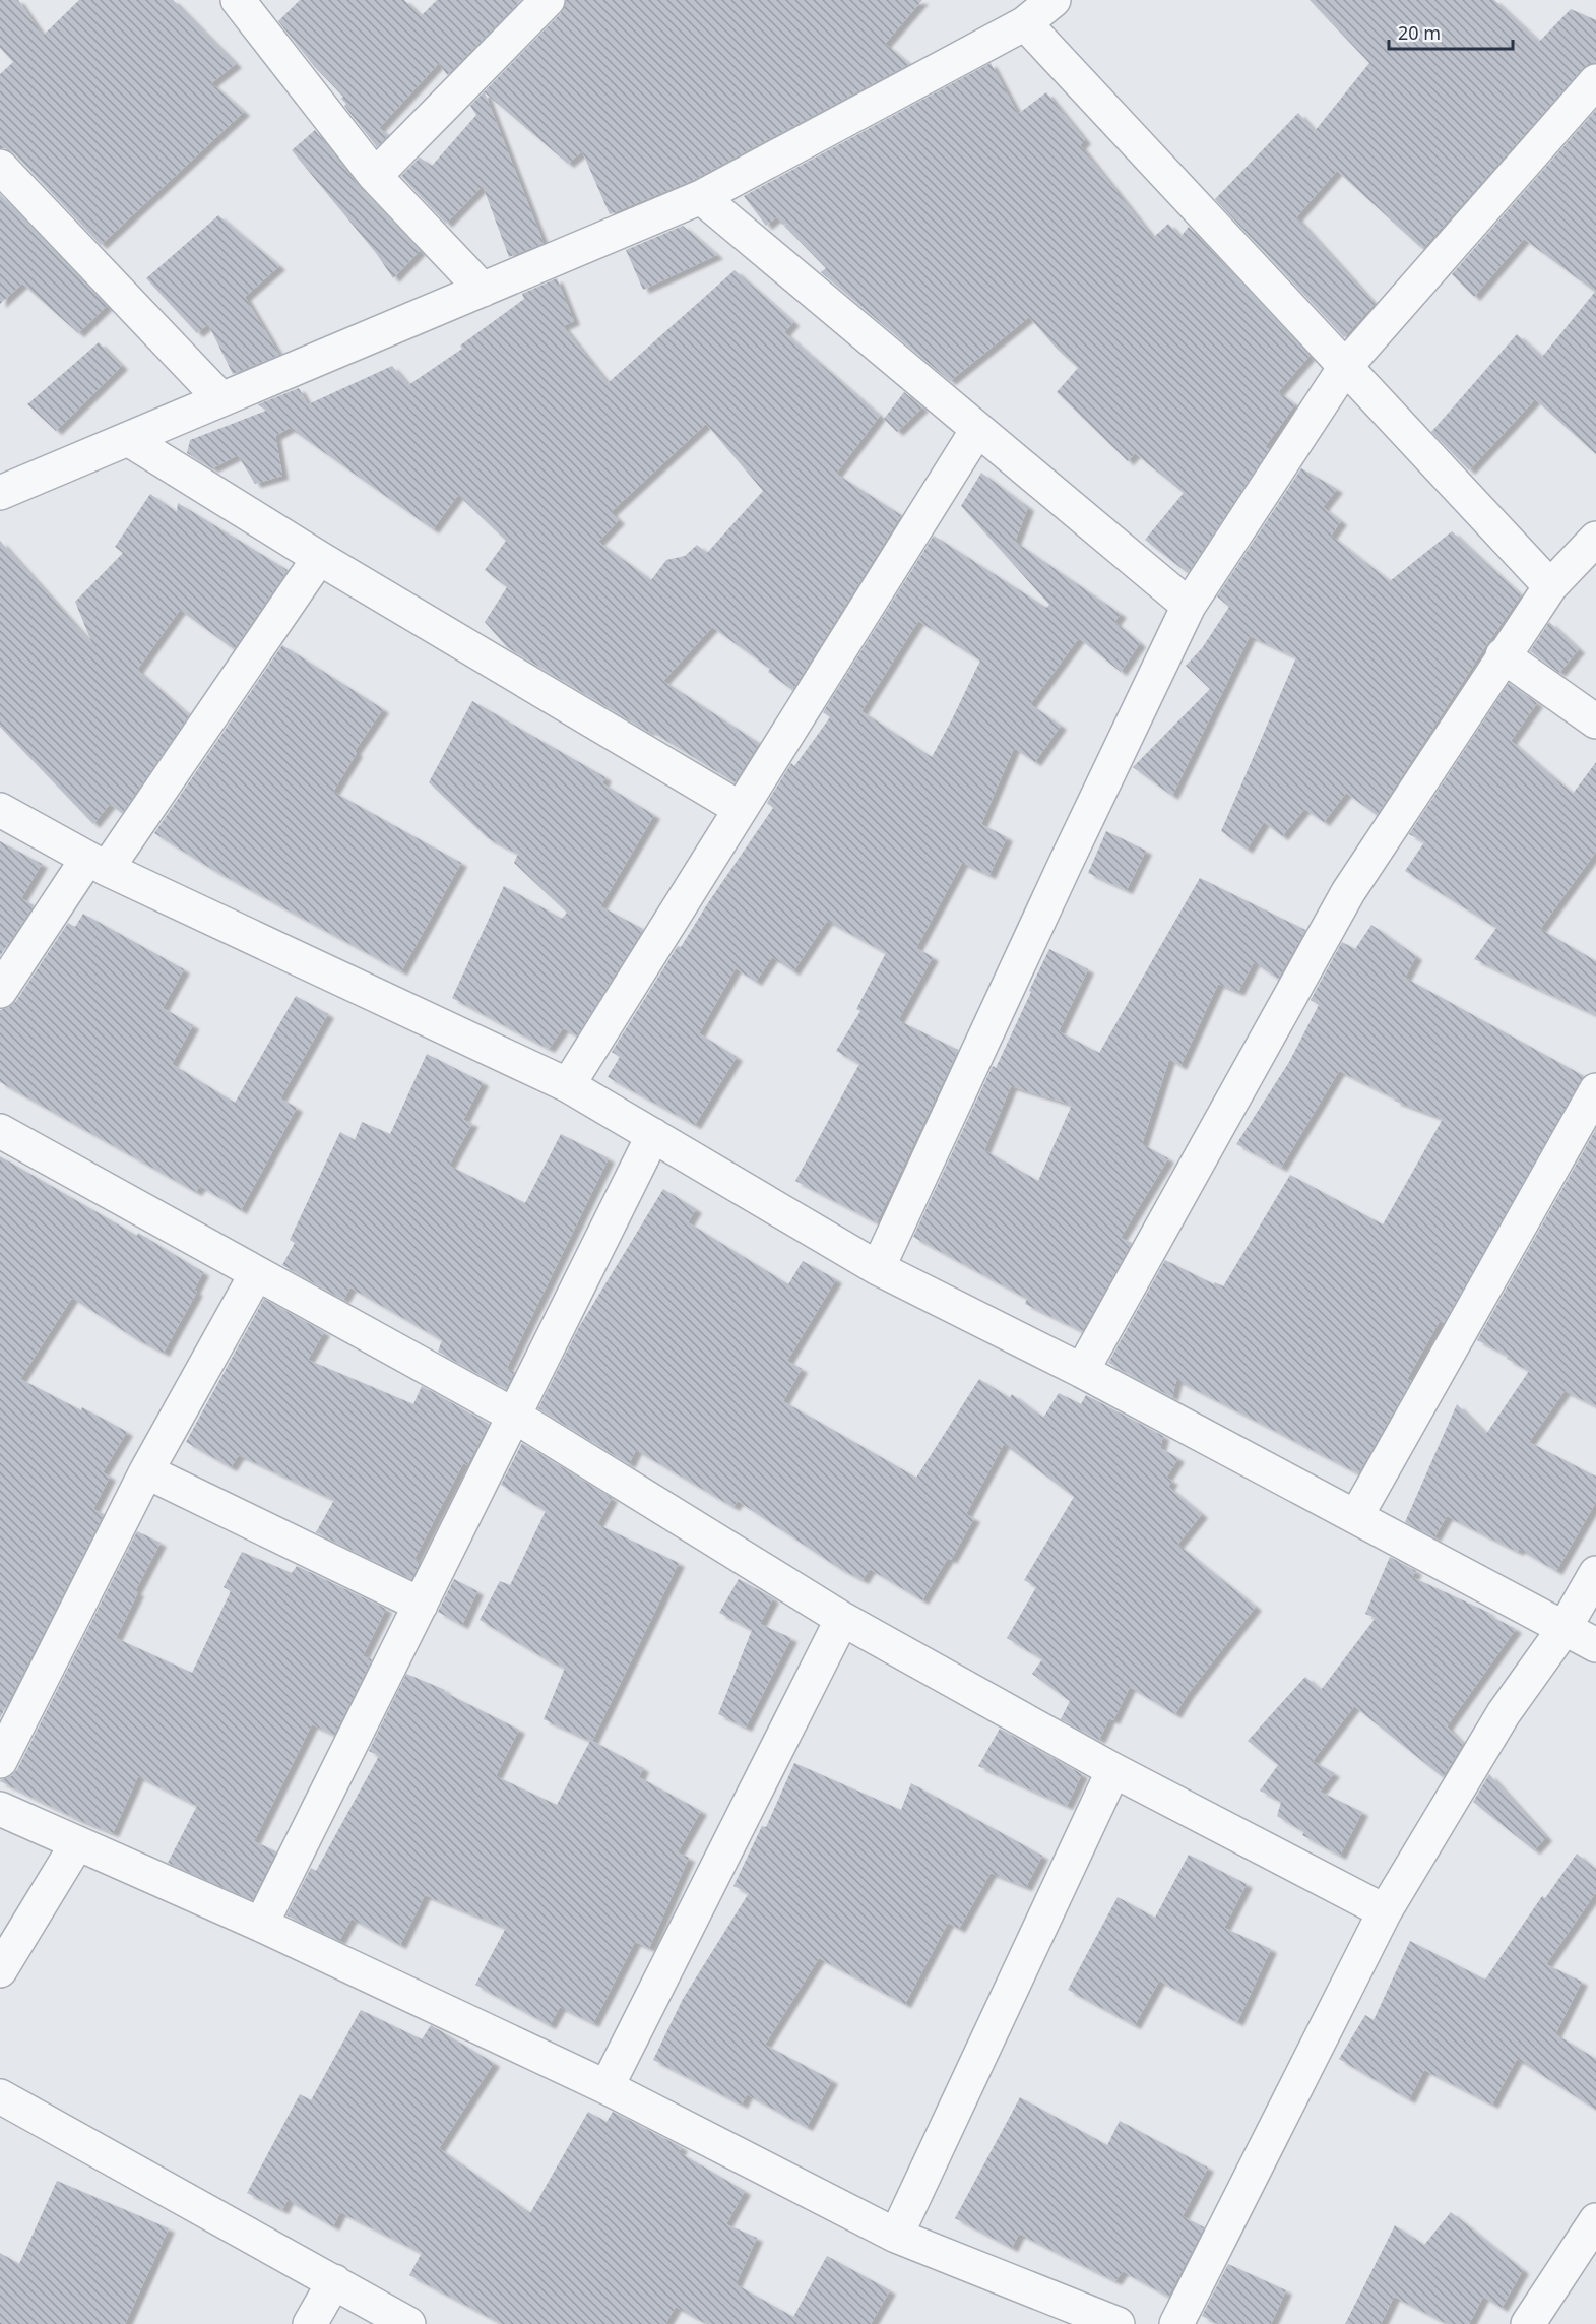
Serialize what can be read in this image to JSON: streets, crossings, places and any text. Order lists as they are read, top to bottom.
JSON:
{
  "scale_bar": "20 m"
}
